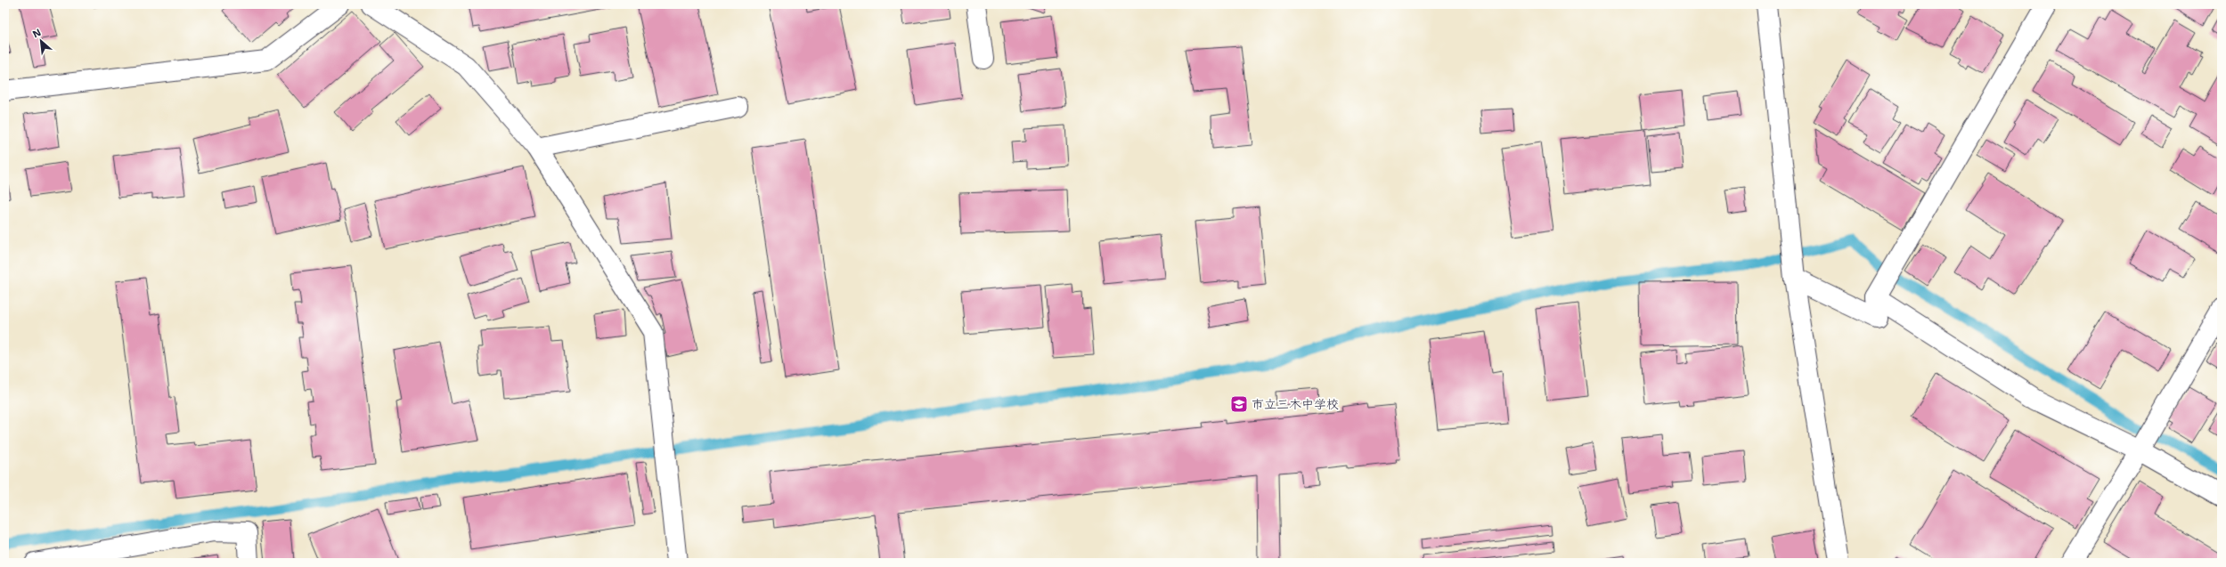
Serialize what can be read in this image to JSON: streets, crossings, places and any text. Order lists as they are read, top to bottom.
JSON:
{
  "places": {
    "school or university": ["市立三木中学校"]
  },
  "north": "top left"
}
